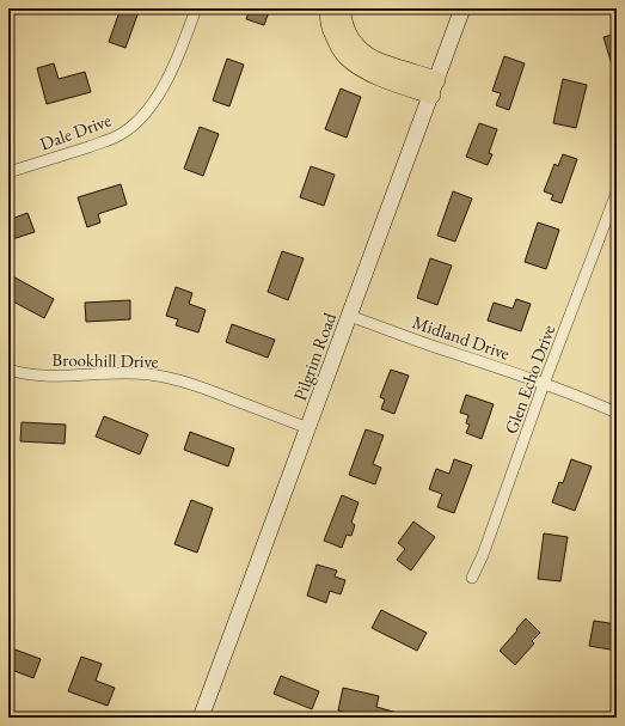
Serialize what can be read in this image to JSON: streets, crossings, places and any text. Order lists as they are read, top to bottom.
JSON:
{
  "streets": {
    "main road": ["Pilgrim Road"],
    "street": [
      "Dale Drive",
      "Midland Drive",
      "Brookhill Drive",
      "Glen Echo Drive"
    ]
  },
  "crossings": [
    ["Midland Drive", "Pilgrim Road"],
    ["Midland Drive", "Glen Echo Drive"],
    ["Pilgrim Road", "Brookhill Drive"]
  ]
}
